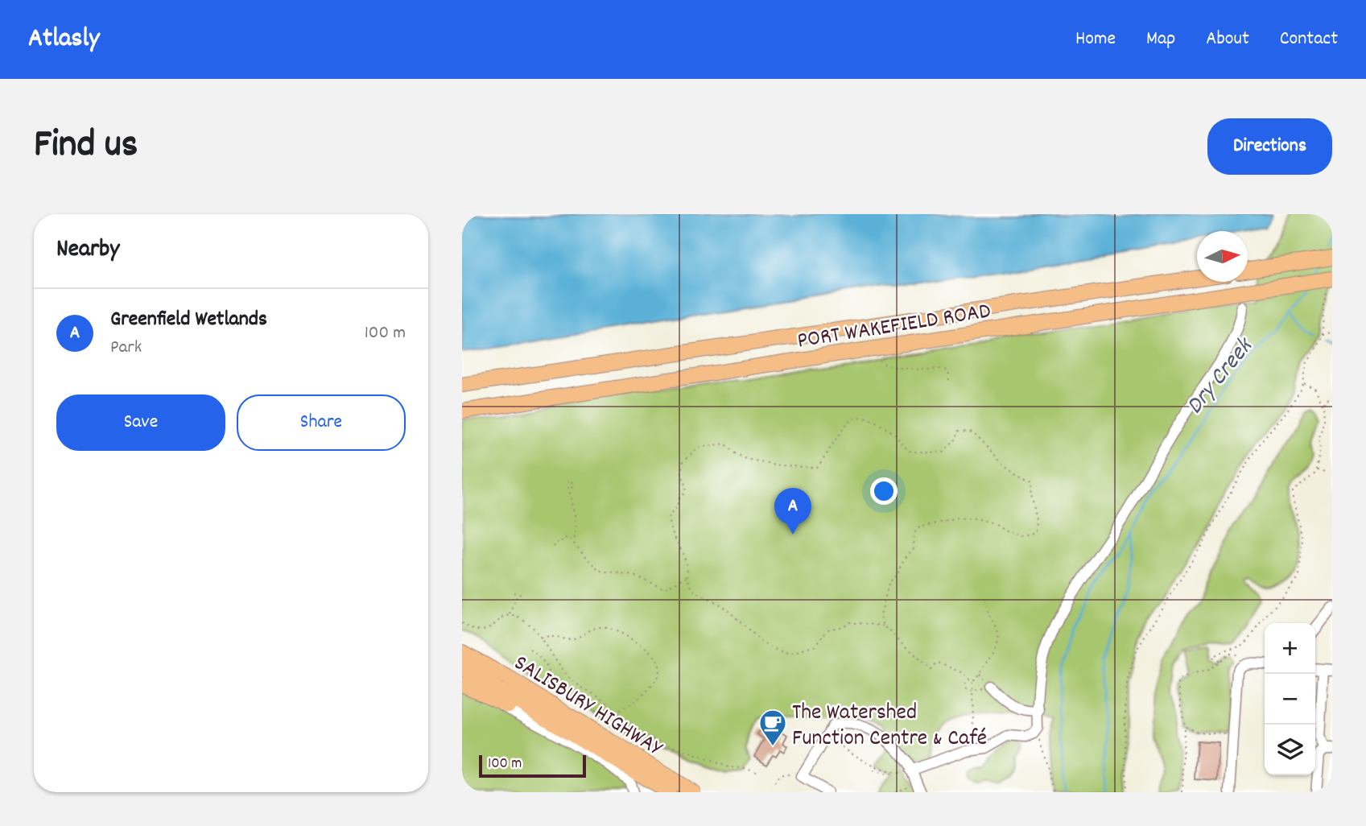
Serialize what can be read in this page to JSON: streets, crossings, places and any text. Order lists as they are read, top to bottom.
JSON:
{
  "streets": {
    "highway": ["PORT WAKEFIELD ROAD", "SALISBURY HIGHWAY"]
  },
  "water": ["Dry Creek"],
  "places": {
    "cafe": ["The Watershed Function Centre & Café"]
  },
  "scale_bar": "100 m",
  "north": "right",
  "page": {
    "header": "Atlasly",
    "nav": [
      "Home",
      "Map",
      "About",
      "Contact"
    ],
    "title": "Find us",
    "buttons": [
      "Directions",
      ["Save", "Share"]
    ],
    "heading": "Nearby",
    "list": [
      {
        "mark": "A",
        "name": "Greenfield Wetlands",
        "note": "Park",
        "value": "100 m"
      }
    ],
    "pins": "A",
    "map_buttons": ["+", "−"],
    "scale": "100 m"
  }
}
